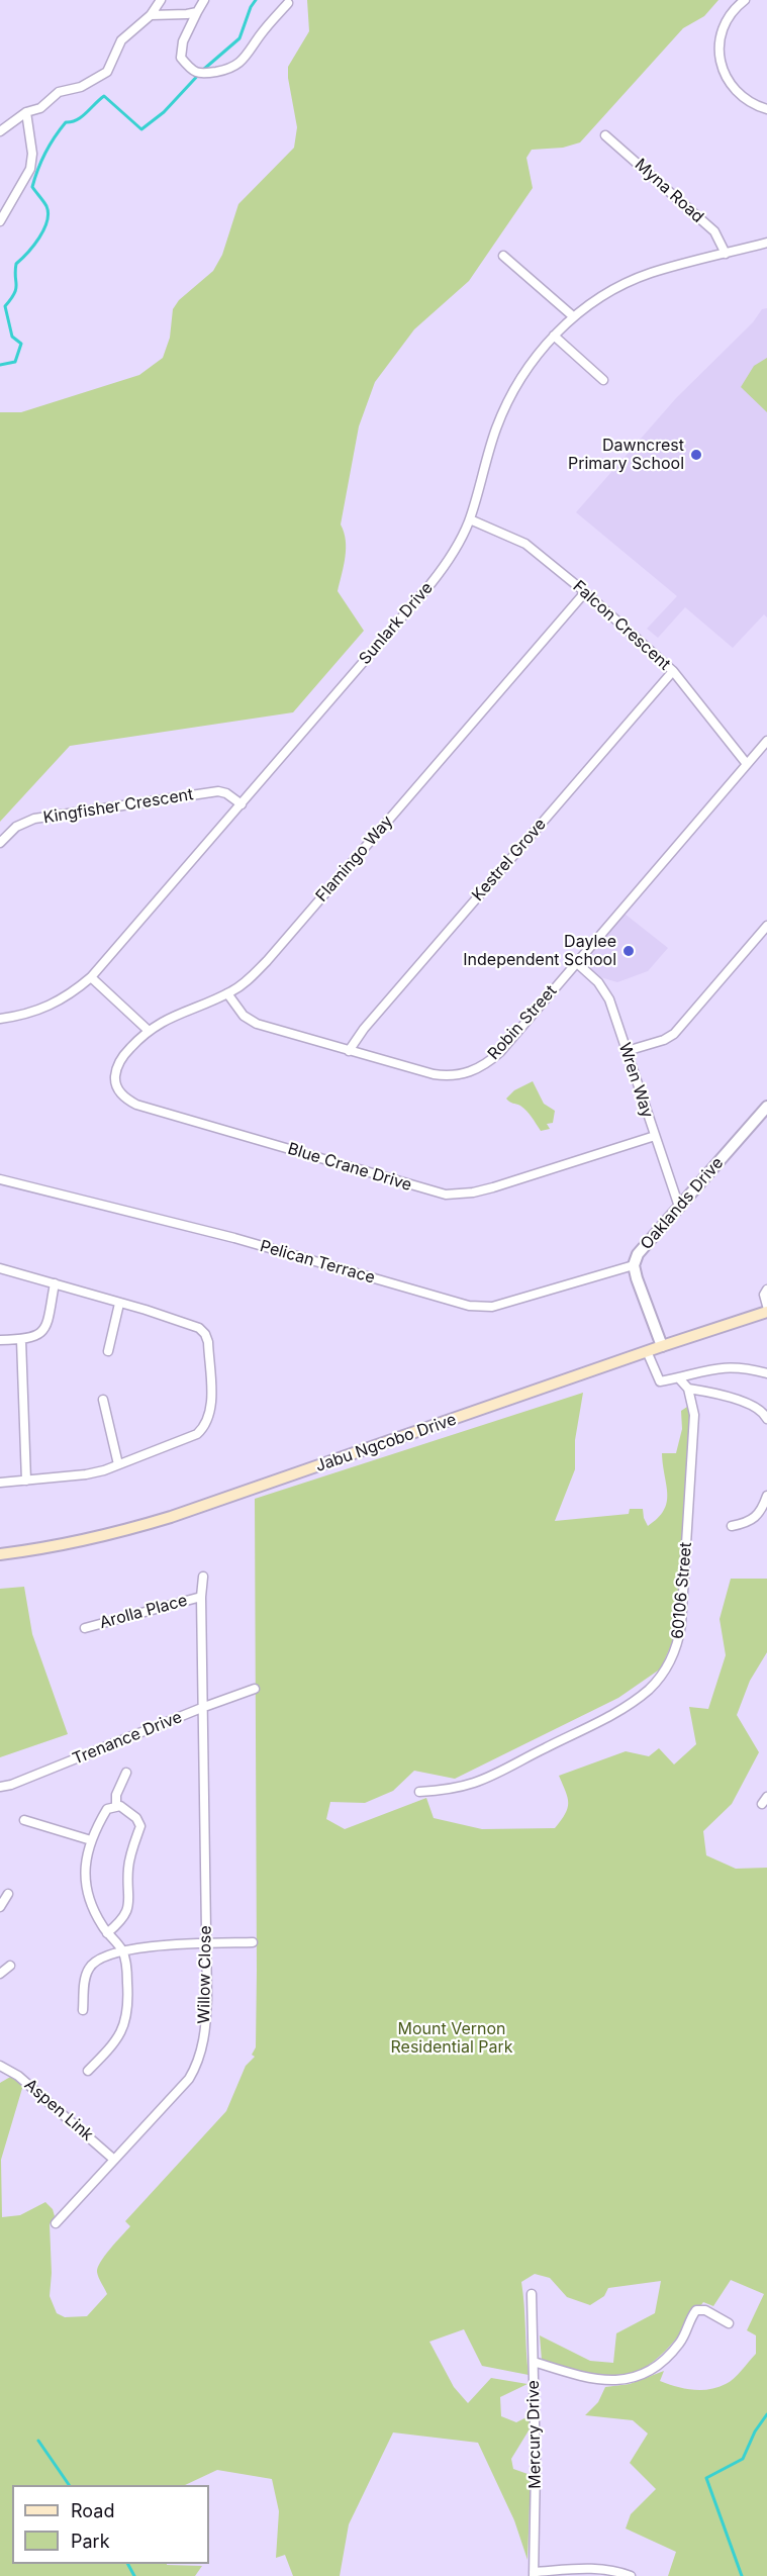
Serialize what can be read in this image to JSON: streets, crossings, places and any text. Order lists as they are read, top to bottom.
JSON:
{
  "streets": {
    "main road": ["Jabu Ngcobo Drive"],
    "street": [
      "Myna Road",
      "Sunlark Drive",
      "Falcon Crescent",
      "Kingfisher Crescent",
      "Flamingo Way",
      "Kestrel Grove",
      "Robin Street",
      "Wren Way",
      "Blue Crane Drive",
      "Oaklands Drive",
      "Pelican Terrace",
      "60106 Street",
      "Arolla Place",
      "Trenance Drive",
      "Willow Close",
      "Aspen Link",
      "Mercury Drive"
    ]
  },
  "crossings": [
    ["Myna Road", "Sunlark Drive"],
    ["Sunlark Drive", "Falcon Crescent"],
    ["Sunlark Drive", "Kingfisher Crescent"],
    ["Falcon Crescent", "Flamingo Way"],
    ["Falcon Crescent", "Kestrel Grove"],
    ["Falcon Crescent", "Robin Street"],
    ["Flamingo Way", "Robin Street"],
    ["Flamingo Way", "Blue Crane Drive"],
    ["Kestrel Grove", "Robin Street"],
    ["Robin Street", "Wren Way"],
    ["Wren Way", "Blue Crane Drive"],
    ["Wren Way", "Oaklands Drive"],
    ["Oaklands Drive", "Pelican Terrace"],
    ["Oaklands Drive", "Jabu Ngcobo Drive"],
    ["Arolla Place", "Trenance Drive"],
    ["Arolla Place", "Willow Close"],
    ["Trenance Drive", "Willow Close"],
    ["Willow Close", "Aspen Link"]
  ],
  "parks": ["Mount Vernon Residential Park"],
  "places": ["Dawncrest Primary School", "Daylee Independent School"],
  "legend": ["Road", "Park"]
}
